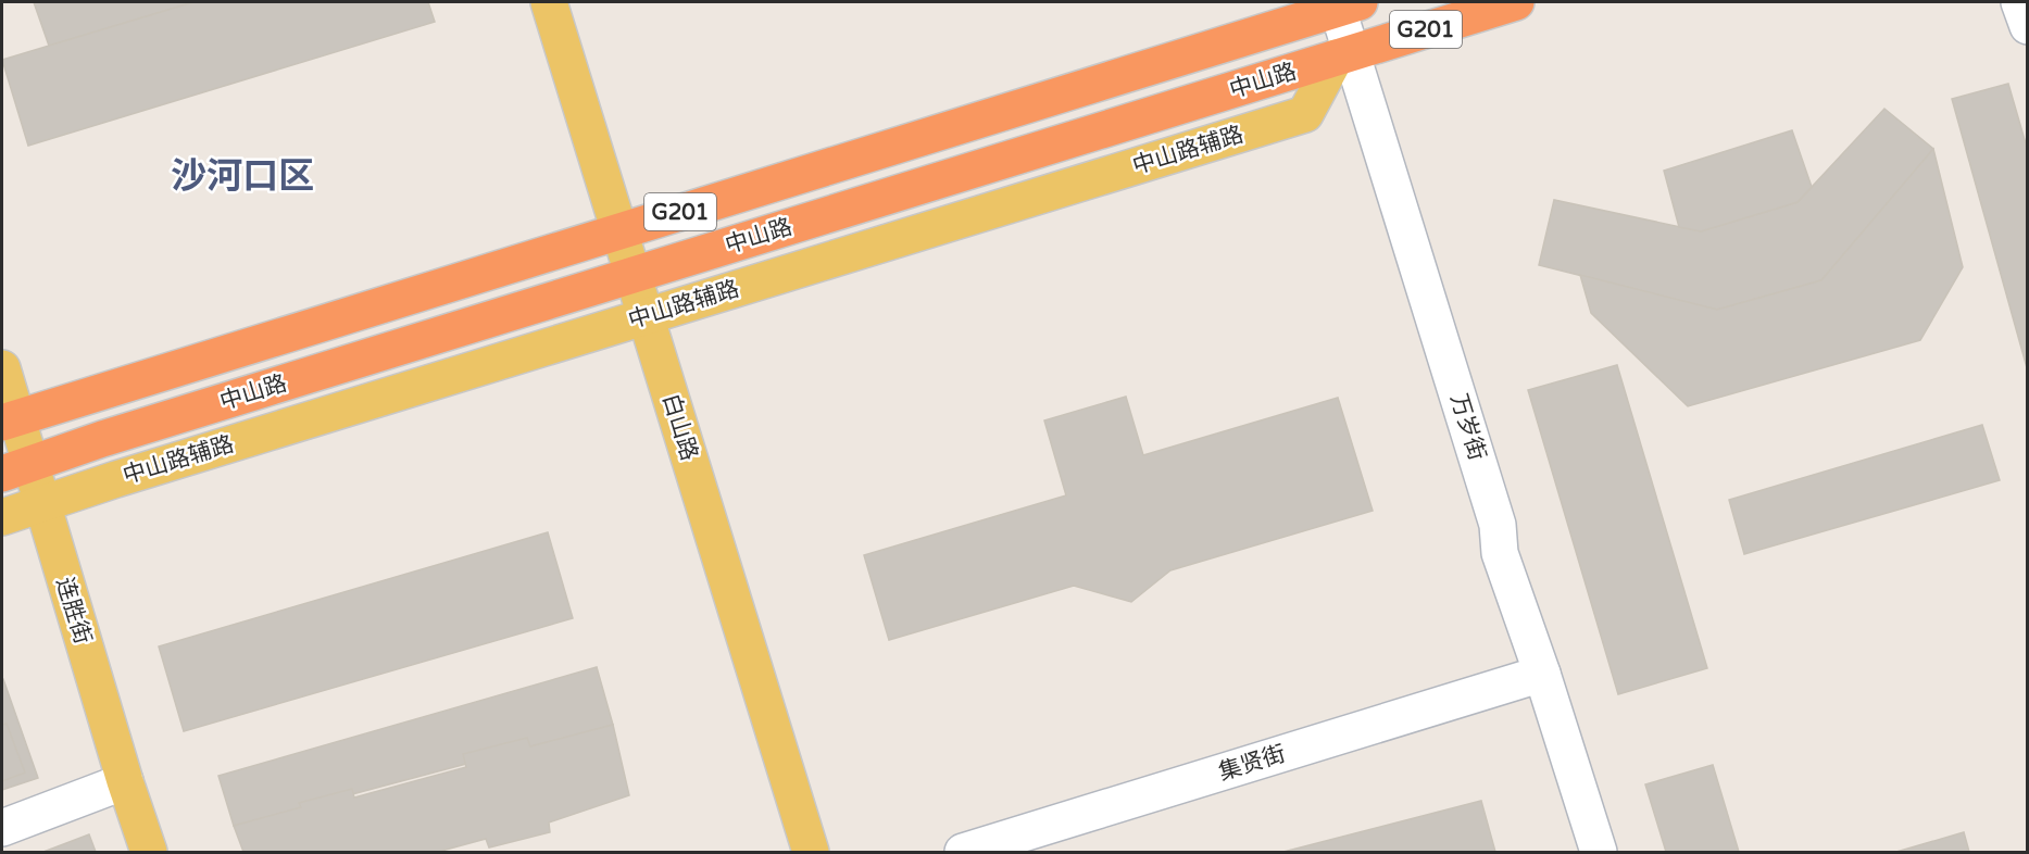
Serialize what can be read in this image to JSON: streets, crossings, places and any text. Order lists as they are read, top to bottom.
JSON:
{
  "streets": {
    "highway": ["G201", "中山路"],
    "main road": ["中山路辅路", "白山路", "连胜街"],
    "street": ["万岁街", "集贤街"]
  },
  "crossings": [
    ["中山路", "中山路辅路"],
    ["中山路", "白山路"],
    ["中山路", "万岁街"],
    ["中山路", "连胜街"],
    ["中山路辅路", "白山路"],
    ["中山路辅路", "万岁街"],
    ["中山路辅路", "连胜街"],
    ["万岁街", "集贤街"]
  ],
  "districts": ["沙河口区"]
}
